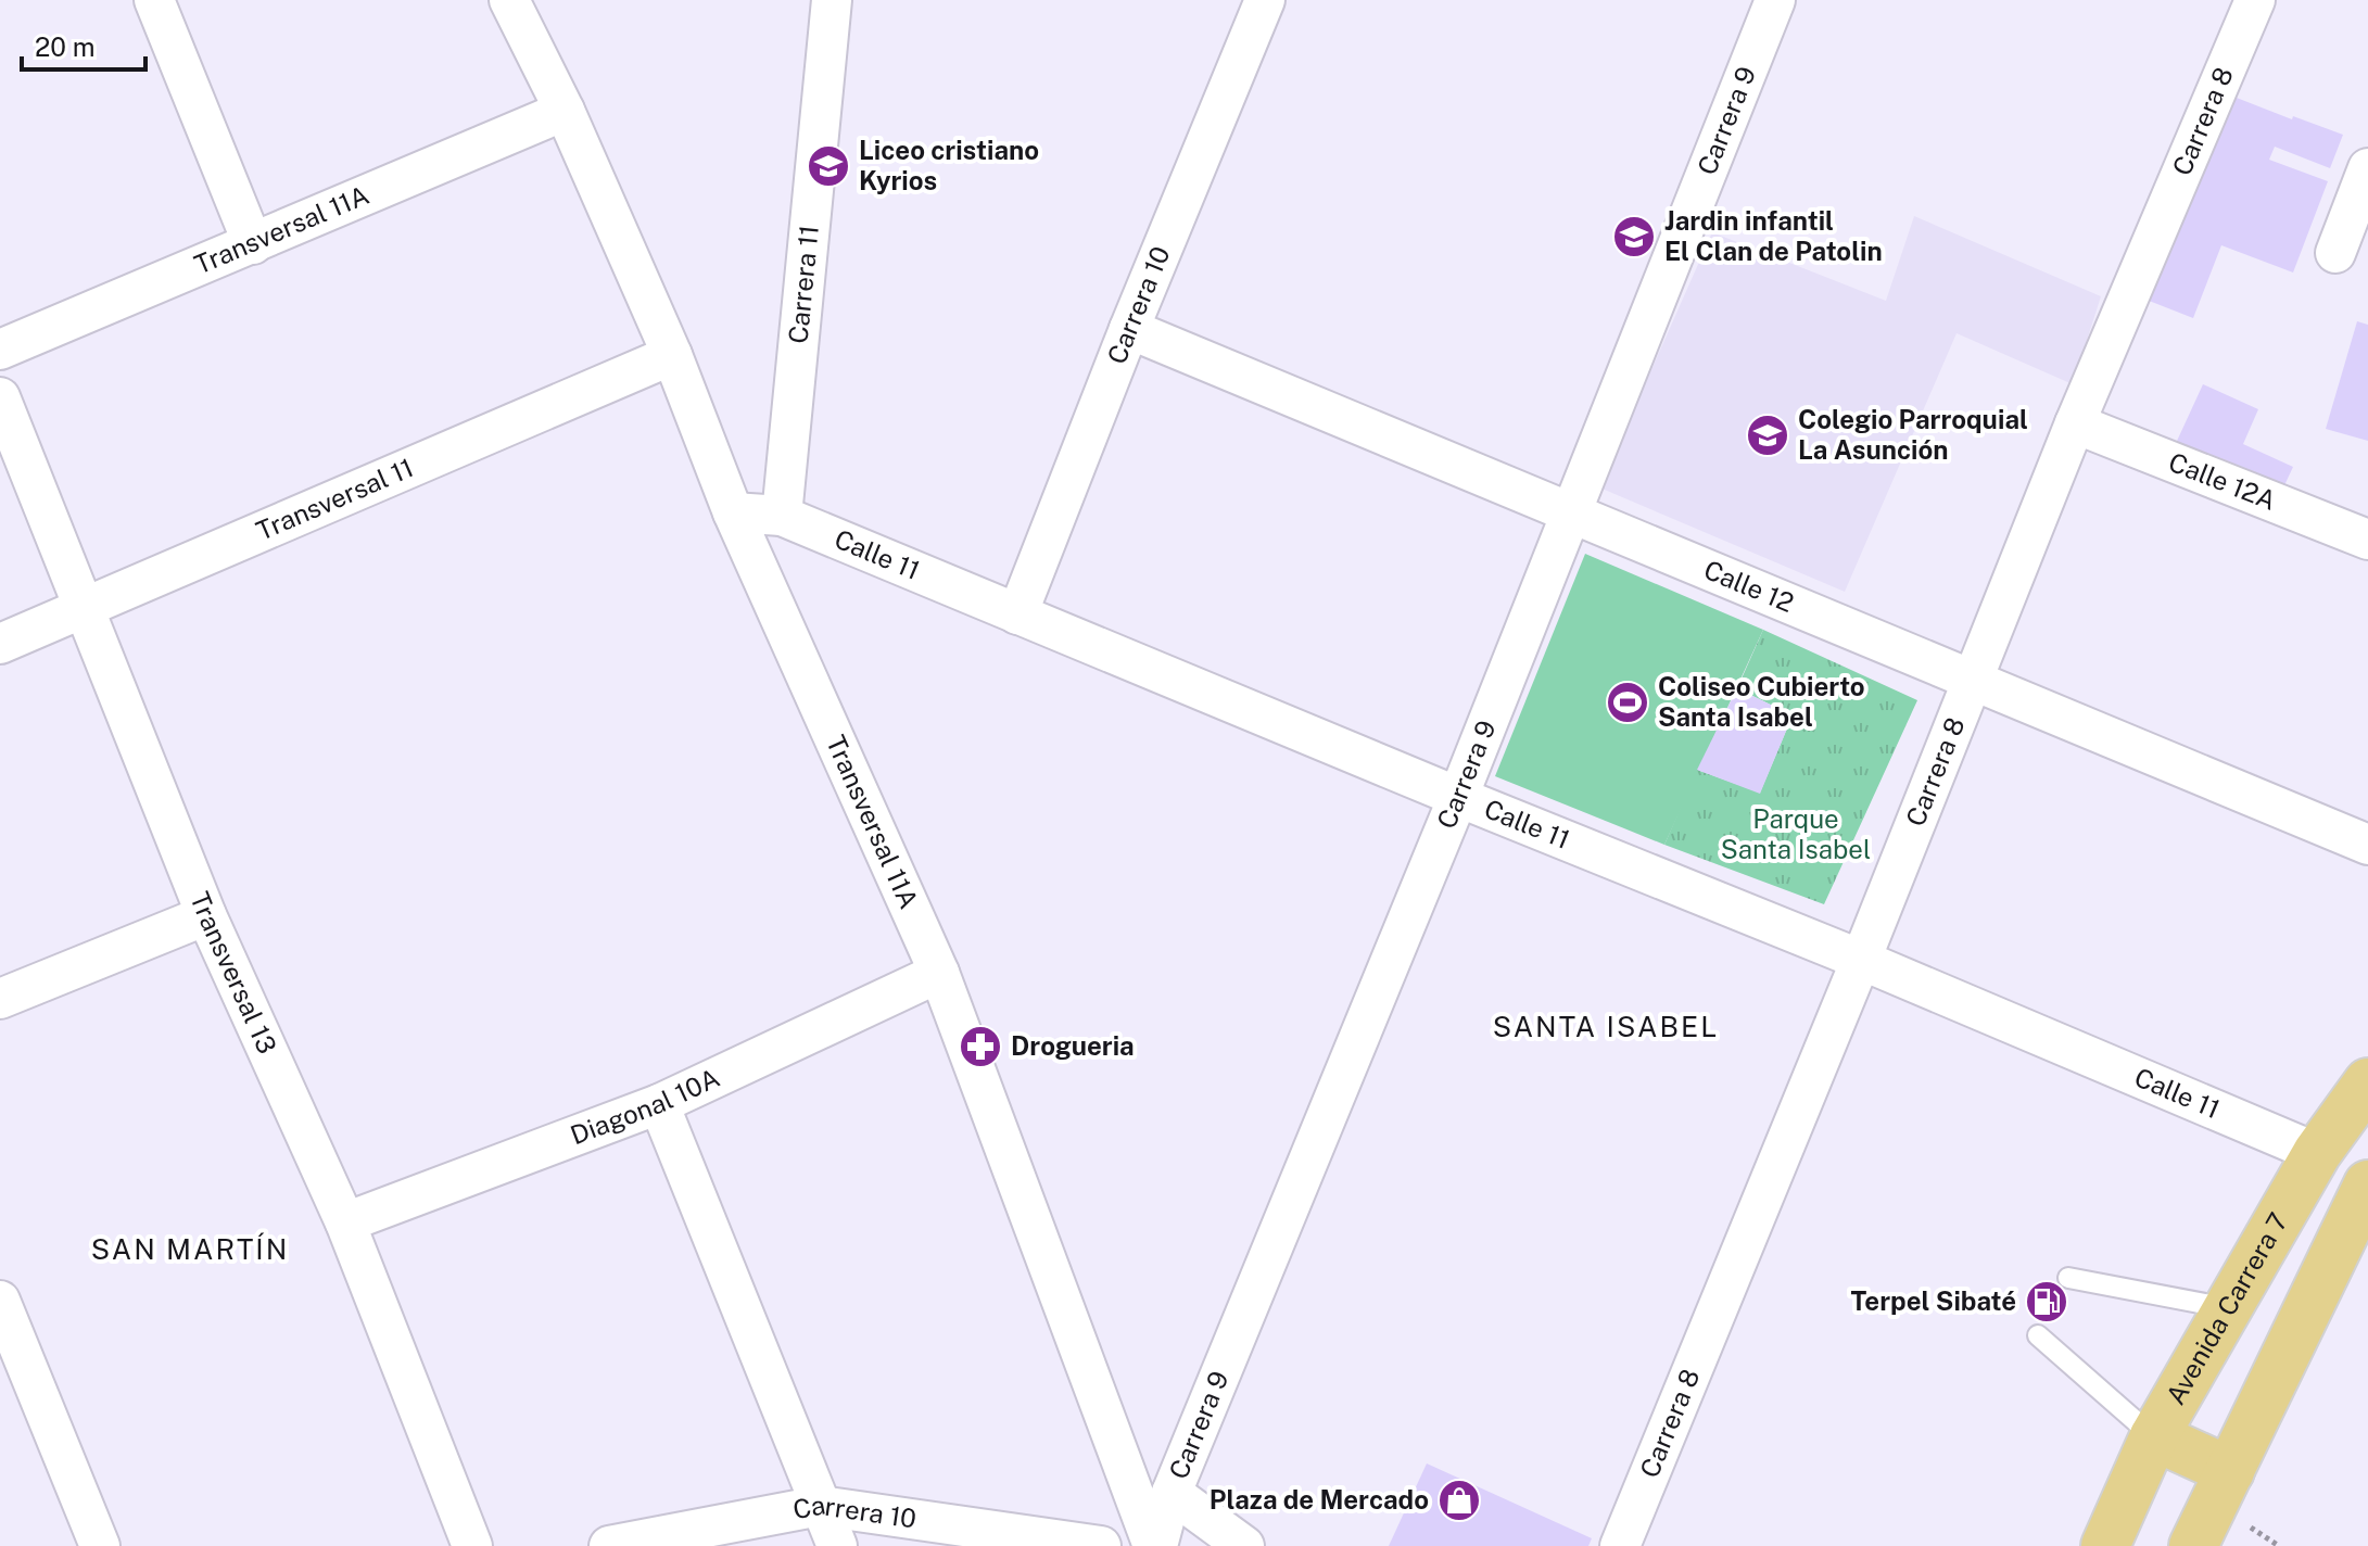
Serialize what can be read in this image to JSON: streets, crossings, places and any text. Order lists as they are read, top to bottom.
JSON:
{
  "streets": {
    "main road": ["Avenida Carrera 7"],
    "street": [
      "Carrera 9",
      "Carrera 8",
      "Transversal 11A",
      "Carrera 11",
      "Carrera 10",
      "Calle 12A",
      "Transversal 11",
      "Calle 11",
      "Calle 12",
      "Transversal 13",
      "Diagonal 10A"
    ]
  },
  "crossings": [
    ["Carrera 9", "Transversal 11A"],
    ["Carrera 9", "Calle 11"],
    ["Carrera 9", "Calle 12"],
    ["Carrera 8", "Calle 12A"],
    ["Carrera 8", "Calle 11"],
    ["Carrera 8", "Calle 12"],
    ["Transversal 11A", "Transversal 11"],
    ["Transversal 11A", "Calle 11"],
    ["Transversal 11A", "Diagonal 10A"],
    ["Carrera 11", "Calle 11"],
    ["Carrera 10", "Calle 11"],
    ["Carrera 10", "Calle 12"],
    ["Transversal 11", "Transversal 13"],
    ["Calle 11", "Avenida Carrera 7"],
    ["Transversal 13", "Diagonal 10A"]
  ],
  "districts": ["SANTA ISABEL", "SAN MARTÍN"],
  "parks": ["Parque Santa Isabel"],
  "places": {
    "school or university": ["Liceo cristiano Kyrios", "Jardin infantil El Clan de Patolin", "Colegio Parroquial La Asunción"],
    "sports": ["Coliseo Cubierto Santa Isabel"],
    "pharmacy": ["Drogueria"],
    "fuel station": ["Terpel Sibaté"],
    "shop": ["Plaza de Mercado"]
  },
  "scale_bar": "20 m"
}
